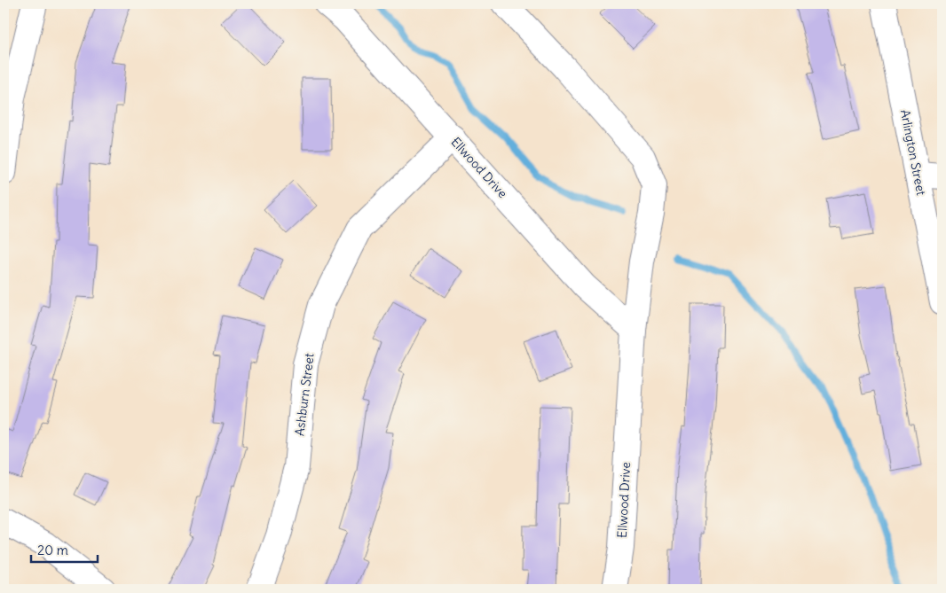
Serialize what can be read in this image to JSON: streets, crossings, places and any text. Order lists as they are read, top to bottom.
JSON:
{
  "streets": {
    "street": ["Arlington Street", "Ellwood Drive", "Ashburn Street"]
  },
  "crossings": [
    ["Ellwood Drive", "Ashburn Street"]
  ],
  "scale_bar": "20 m"
}
